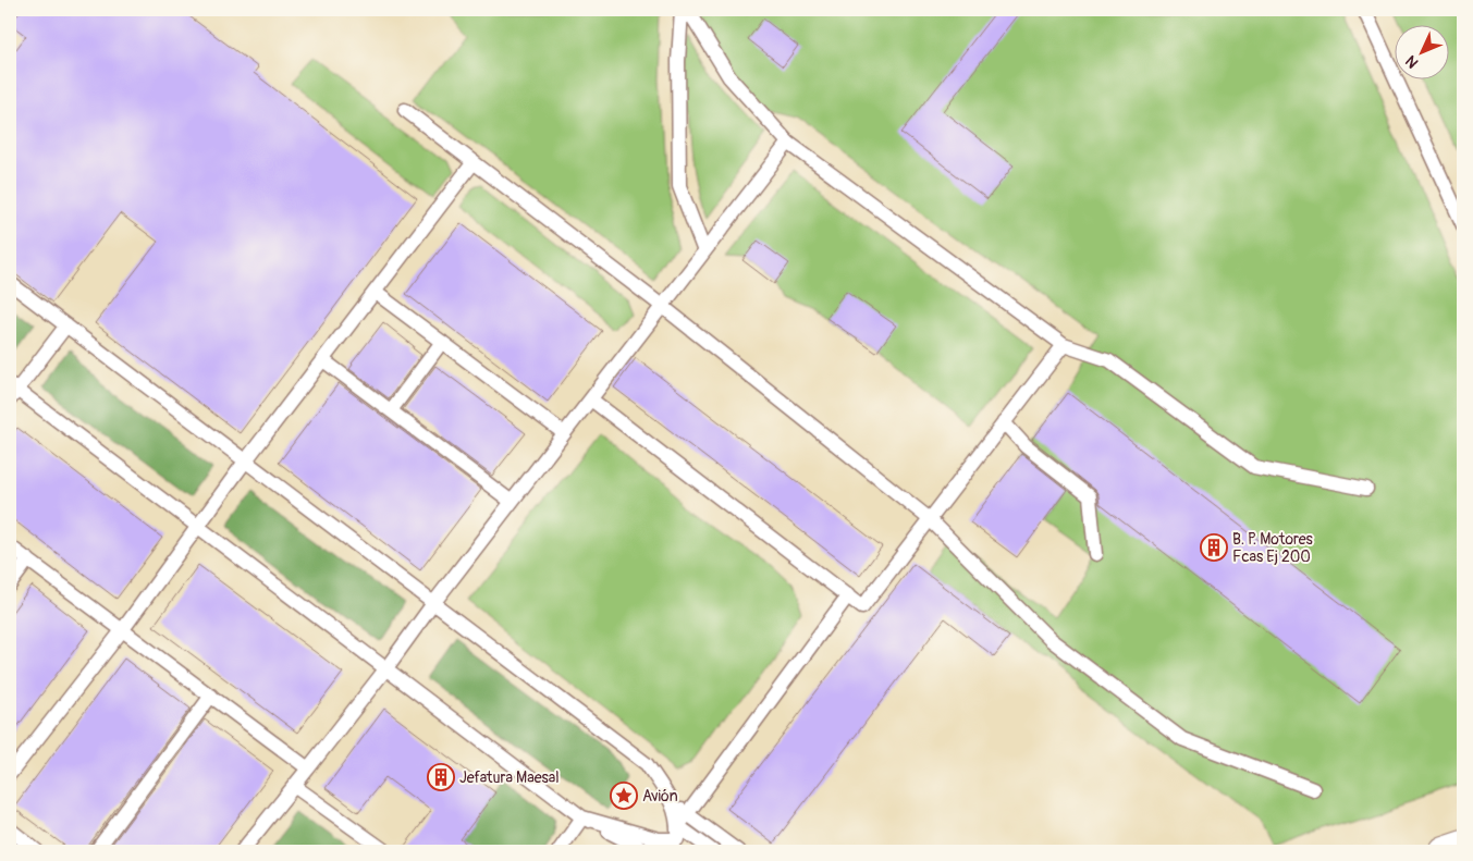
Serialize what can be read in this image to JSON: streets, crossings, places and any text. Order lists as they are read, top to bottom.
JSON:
{
  "places": {
    "building": ["B. P. Motores Fcas Ej 200", "Jefatura Maesal"],
    "place": ["Avión"]
  },
  "north": "bottom left"
}
